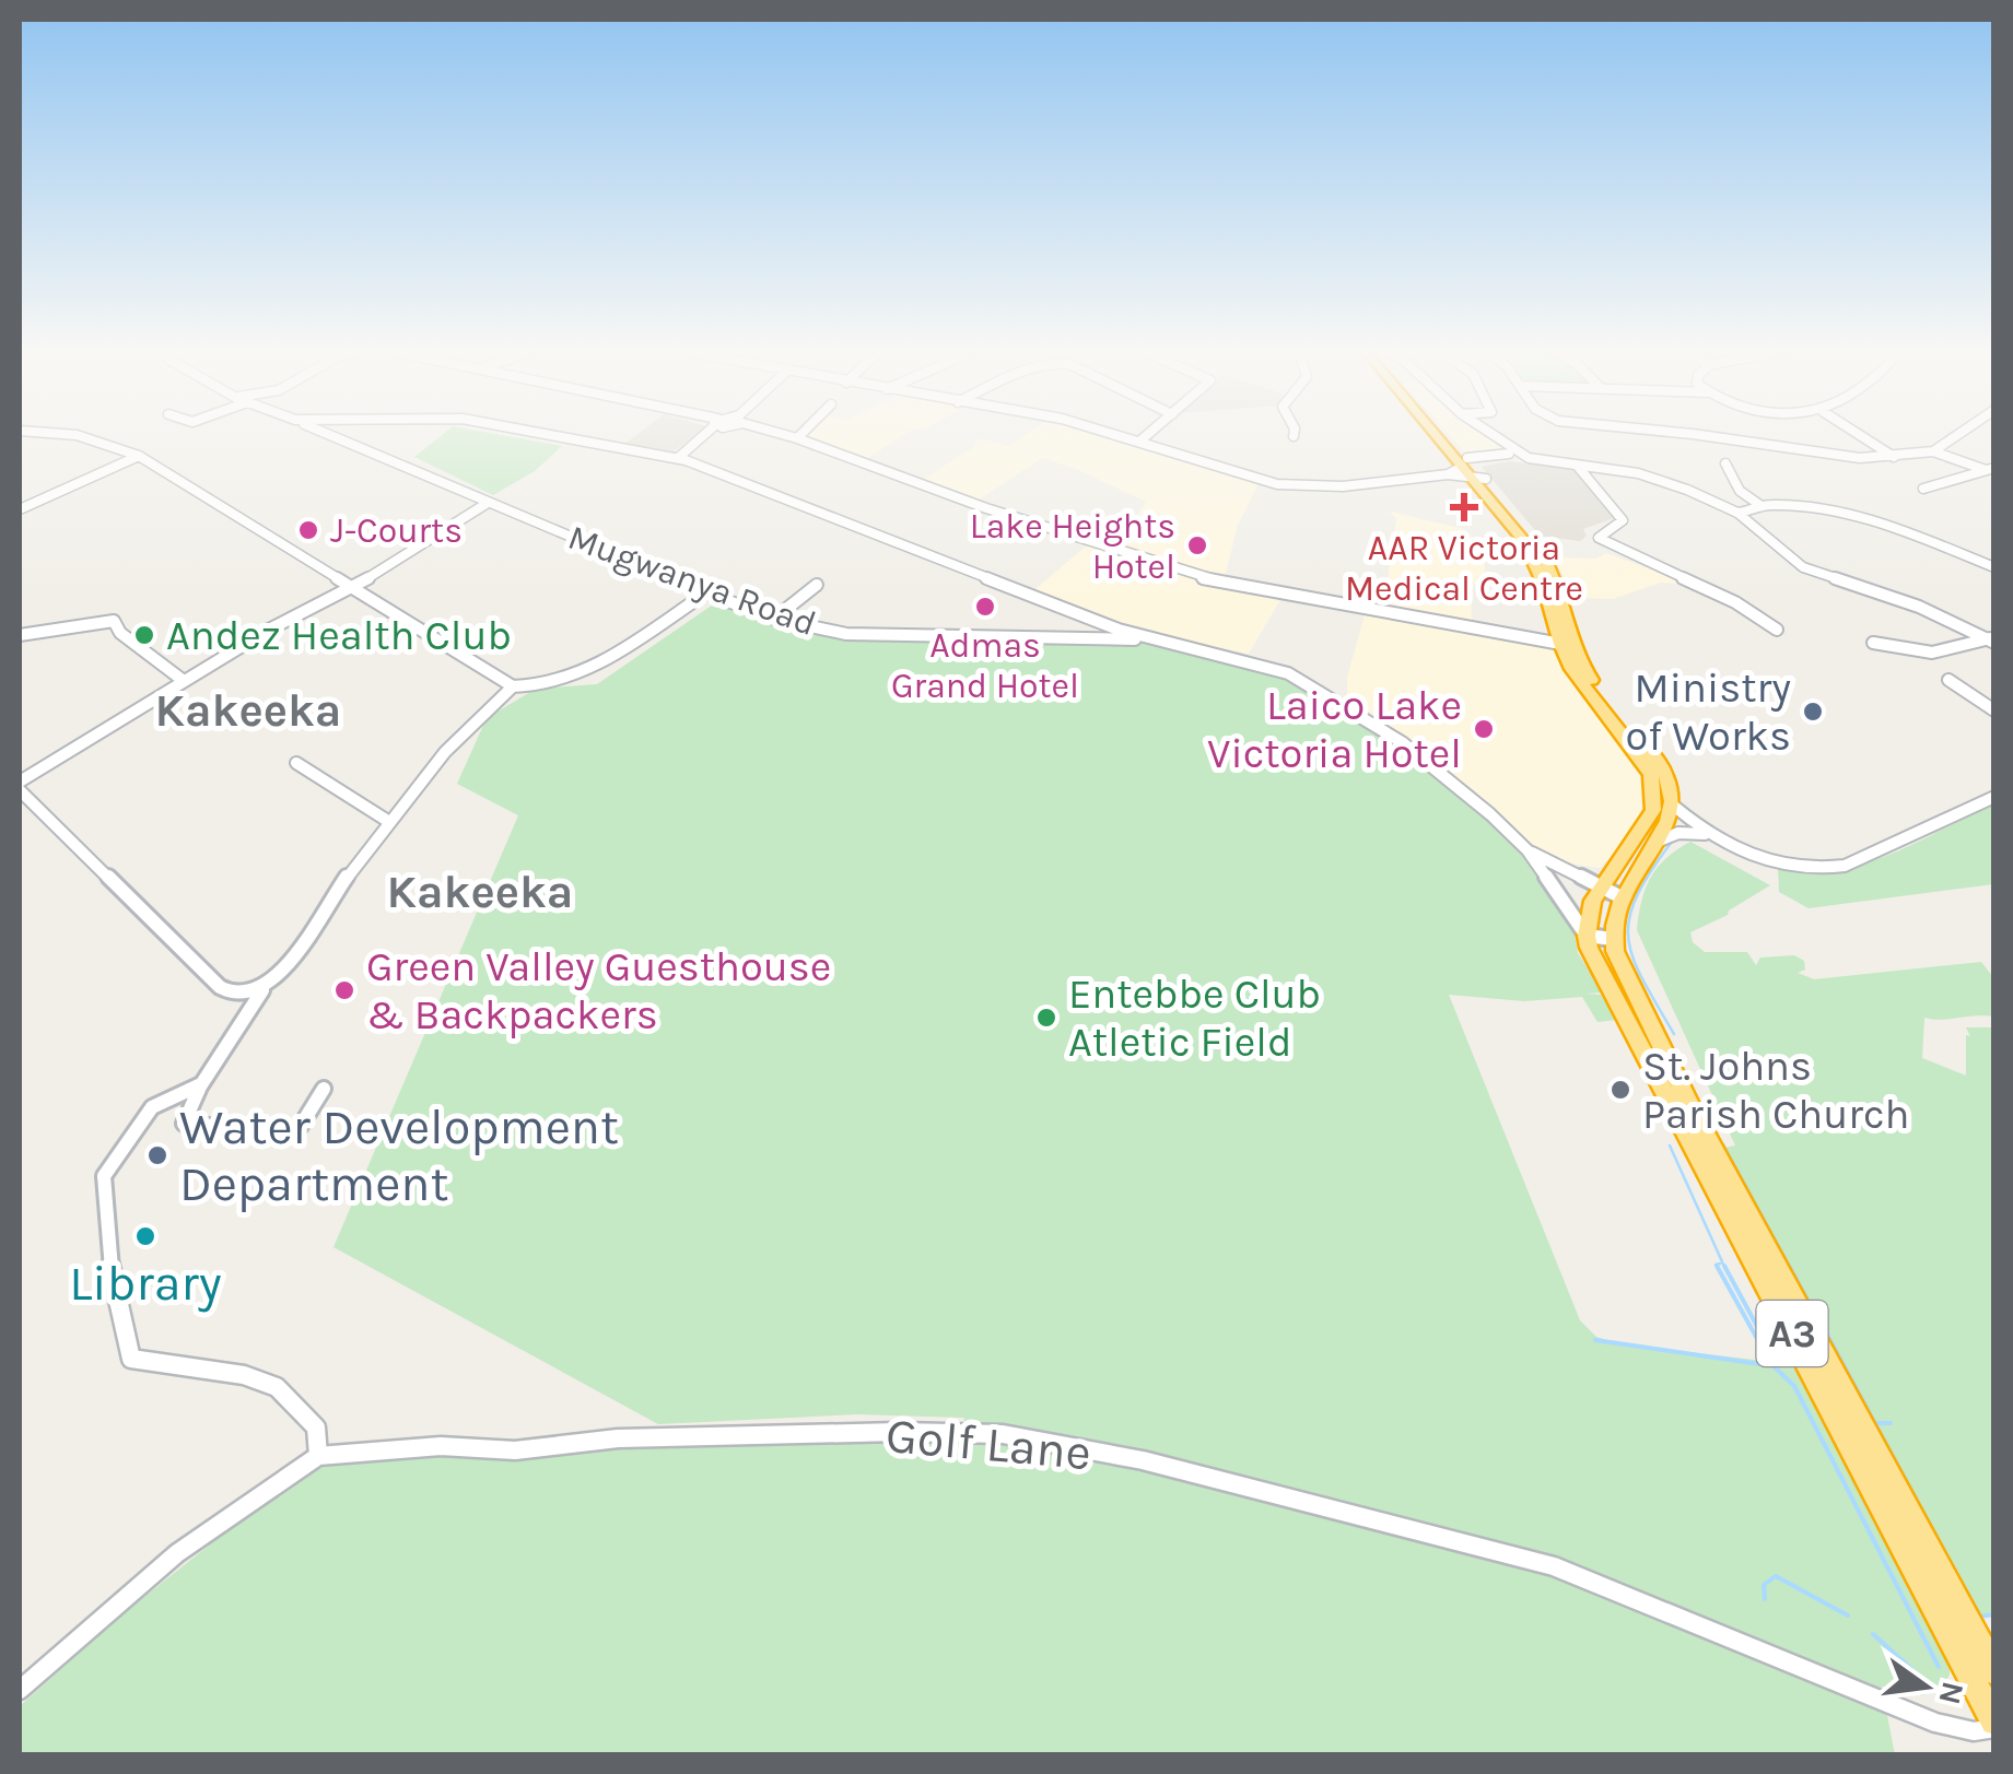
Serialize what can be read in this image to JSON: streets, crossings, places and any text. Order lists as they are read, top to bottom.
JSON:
{
  "streets": {
    "highway": ["A3"],
    "street": ["Mugwanya Road", "Golf Lane"]
  },
  "crossings": [
    ["A3", "Golf Lane"]
  ],
  "districts": ["Kakeeka", "Kakeeka"],
  "places": {
    "health": ["AAR Victoria Medical Centre"],
    "other": [
      "J-Courts",
      "Lake Heights Hotel",
      "Admas Grand Hotel",
      "Andez Health Club",
      "Ministry of Works",
      "Laico Lake Victoria Hotel",
      "Green Valley Guesthouse & Backpackers",
      "Entebbe Club Atletic Field",
      "St. Johns Parish Church",
      "Water Development Department",
      "Library"
    ]
  },
  "north": "right"
}
